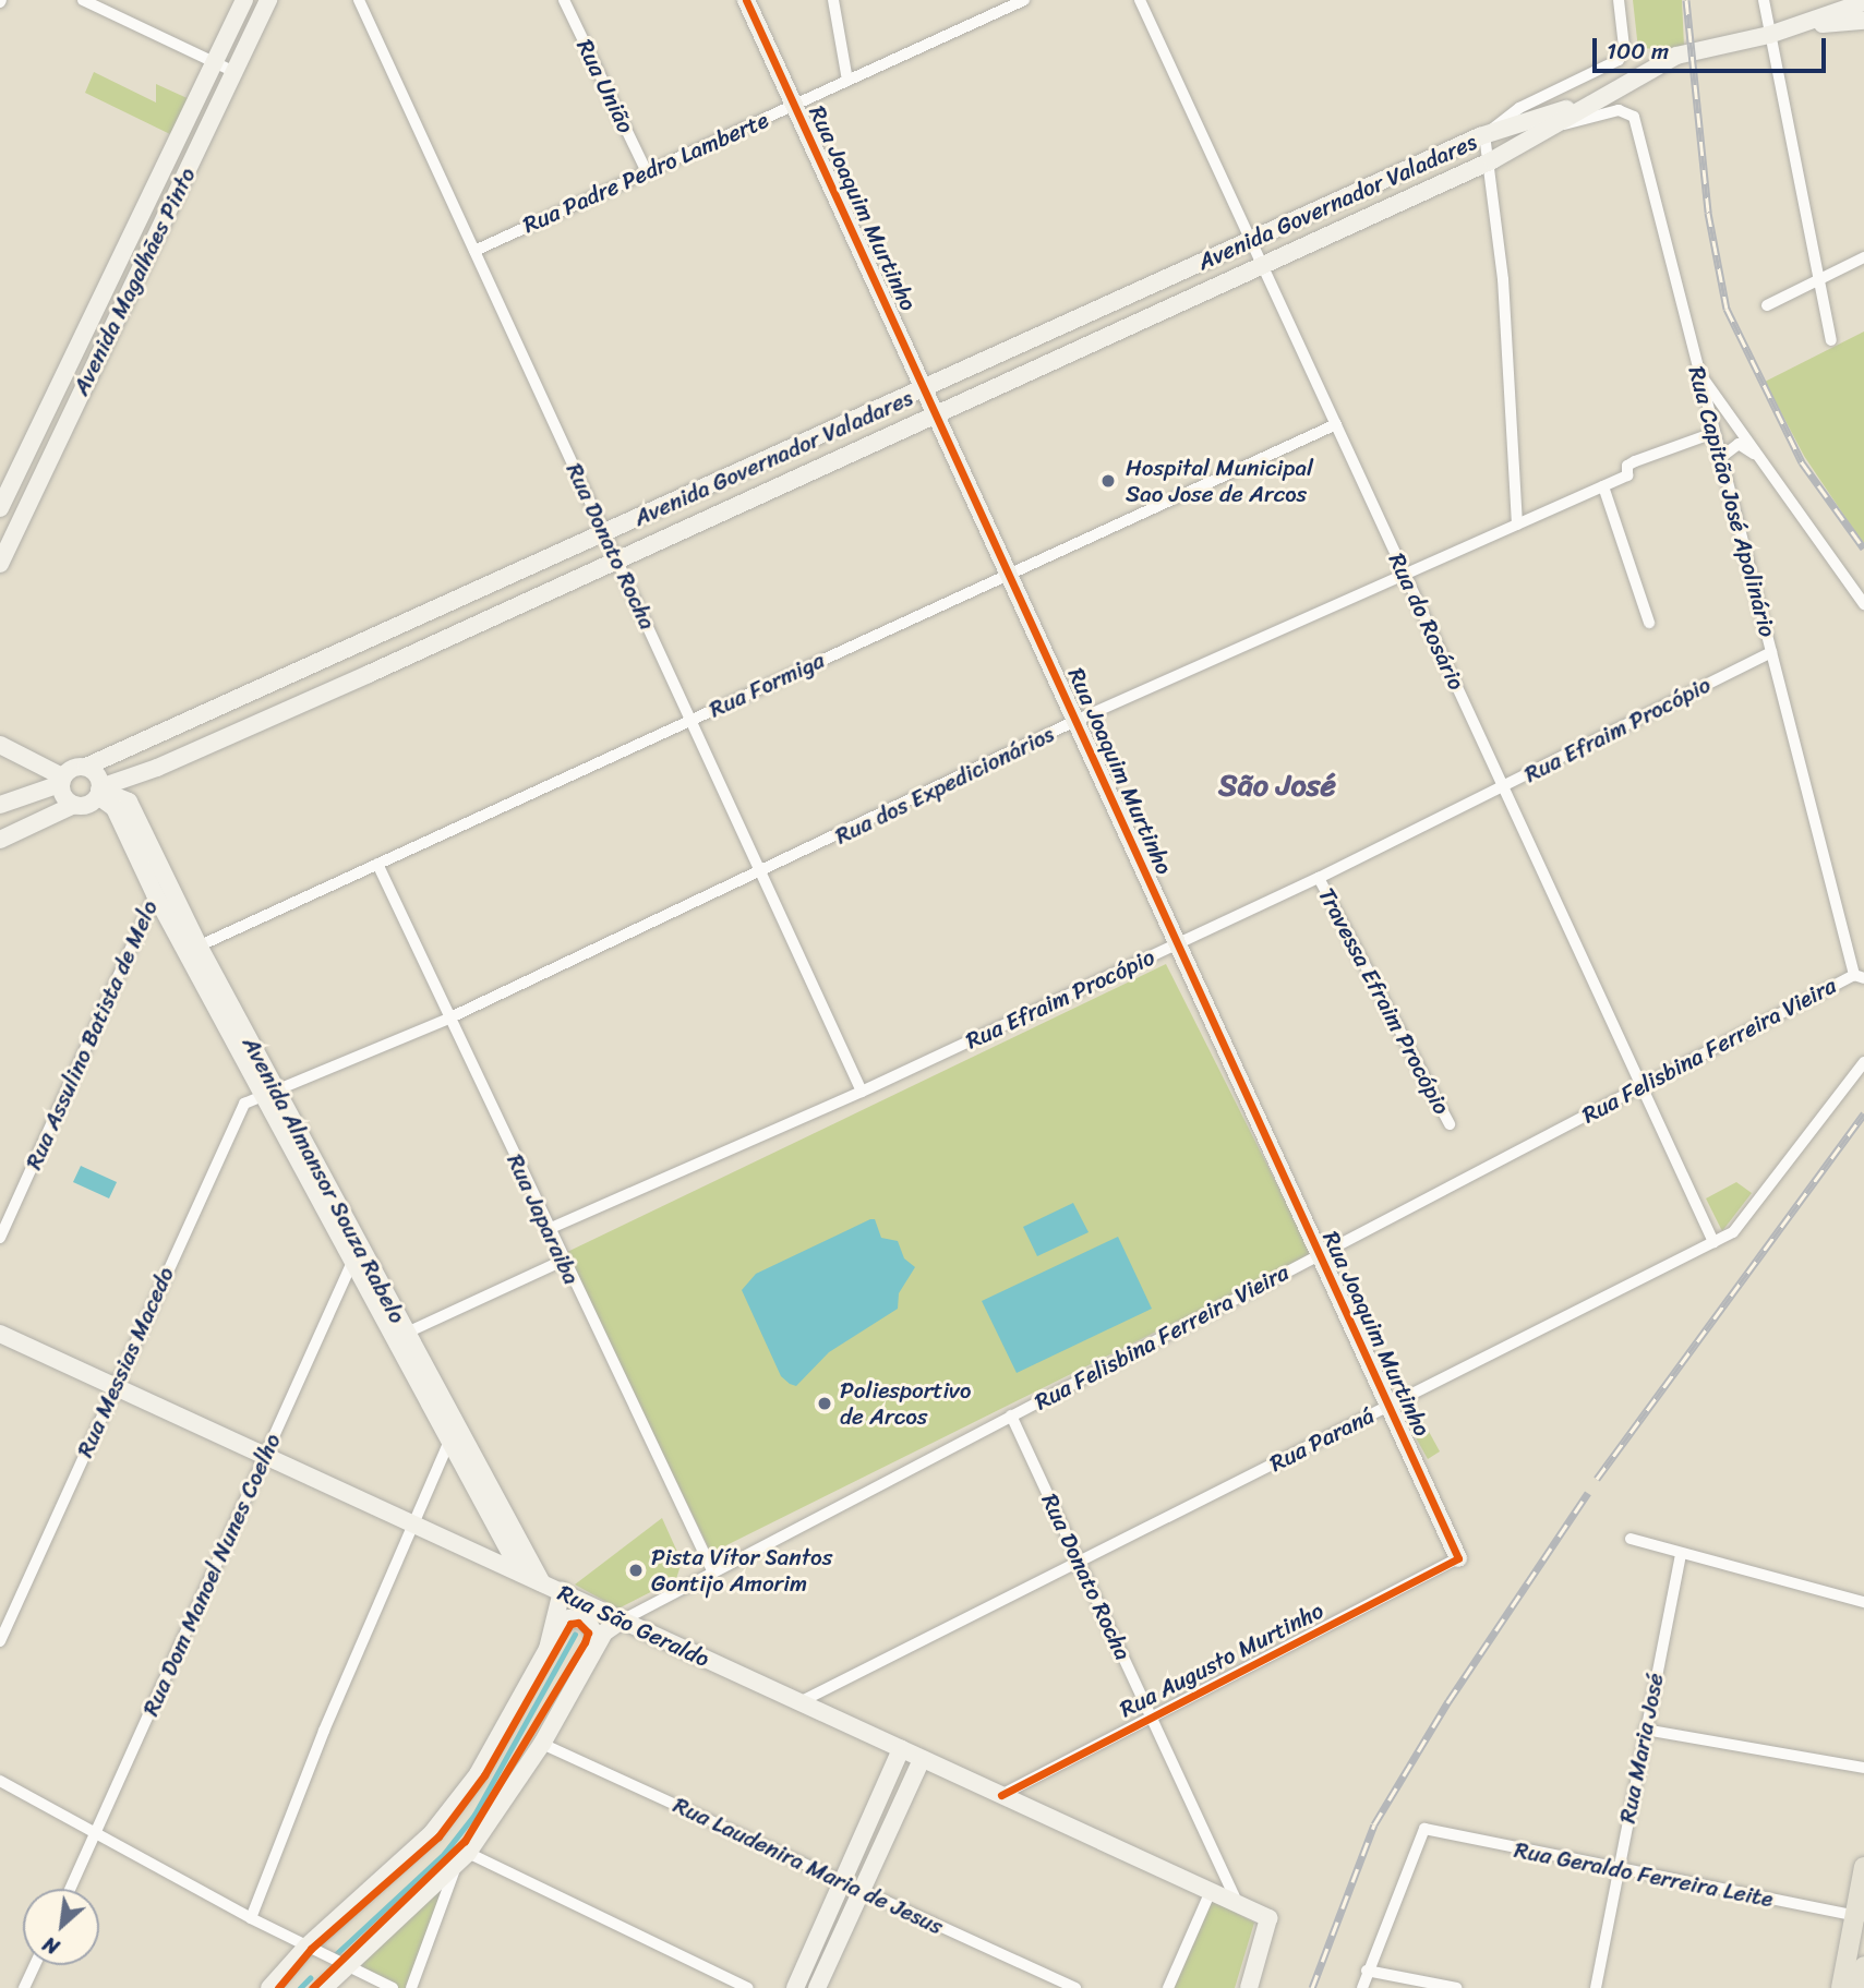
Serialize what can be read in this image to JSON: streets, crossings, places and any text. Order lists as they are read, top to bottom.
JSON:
{
  "streets": {
    "street": [
      "Rua União",
      "Rua Padre Pedro Lamberte",
      "Avenida Governador Valadares",
      "Rua Joaquim Murtinho",
      "Avenida Magalhães Pinto",
      "Rua Capitão José Apolinário",
      "Rua Donato Rocha",
      "Rua do Rosário",
      "Rua Formiga",
      "Rua Efraim Procópio",
      "Rua dos Expedicionários",
      "Travessa Efraim Procópio",
      "Rua Assulino Batista de Melo",
      "Rua Felisbina Ferreira Vieira",
      "Avenida Almansor Souza Rabelo",
      "Rua Japaraiba",
      "Rua Messias Macedo",
      "Rua Paraná",
      "Rua Dom Manoel Nunes Coelho",
      "Rua São Geraldo",
      "Rua Augusto Murtinho",
      "Rua Maria José",
      "Rua Laudenira Maria de Jesus",
      "Rua Geraldo Ferreira Leite"
    ]
  },
  "crossings": [
    ["Rua União", "Rua Padre Pedro Lamberte"],
    ["Rua Padre Pedro Lamberte", "Rua Joaquim Murtinho"],
    ["Rua Padre Pedro Lamberte", "Rua Donato Rocha"],
    ["Avenida Governador Valadares", "Rua Joaquim Murtinho"],
    ["Avenida Governador Valadares", "Rua Capitão José Apolinário"],
    ["Avenida Governador Valadares", "Rua Donato Rocha"],
    ["Avenida Governador Valadares", "Rua do Rosário"],
    ["Avenida Governador Valadares", "Avenida Almansor Souza Rabelo"],
    ["Rua Joaquim Murtinho", "Rua Formiga"],
    ["Rua Joaquim Murtinho", "Rua Efraim Procópio"],
    ["Rua Joaquim Murtinho", "Rua dos Expedicionários"],
    ["Rua Joaquim Murtinho", "Rua Felisbina Ferreira Vieira"],
    ["Rua Joaquim Murtinho", "Rua Paraná"],
    ["Rua Joaquim Murtinho", "Rua Augusto Murtinho"],
    ["Rua Capitão José Apolinário", "Rua Efraim Procópio"],
    ["Rua Capitão José Apolinário", "Rua dos Expedicionários"],
    ["Rua Capitão José Apolinário", "Rua Felisbina Ferreira Vieira"],
    ["Rua Donato Rocha", "Rua Formiga"],
    ["Rua Donato Rocha", "Rua Efraim Procópio"],
    ["Rua Donato Rocha", "Rua dos Expedicionários"],
    ["Rua Donato Rocha", "Rua Felisbina Ferreira Vieira"],
    ["Rua Donato Rocha", "Rua Paraná"],
    ["Rua Donato Rocha", "Rua São Geraldo"],
    ["Rua Donato Rocha", "Rua Augusto Murtinho"],
    ["Rua do Rosário", "Rua Formiga"],
    ["Rua do Rosário", "Rua Efraim Procópio"],
    ["Rua do Rosário", "Rua dos Expedicionários"],
    ["Rua do Rosário", "Rua Felisbina Ferreira Vieira"],
    ["Rua do Rosário", "Rua Paraná"],
    ["Rua Formiga", "Avenida Almansor Souza Rabelo"],
    ["Rua Formiga", "Rua Japaraiba"],
    ["Rua Efraim Procópio", "Travessa Efraim Procópio"],
    ["Rua Efraim Procópio", "Rua Japaraiba"],
    ["Rua dos Expedicionários", "Avenida Almansor Souza Rabelo"],
    ["Rua dos Expedicionários", "Rua Japaraiba"],
    ["Rua dos Expedicionários", "Rua Messias Macedo"],
    ["Rua Assulino Batista de Melo", "Avenida Almansor Souza Rabelo"],
    ["Rua Felisbina Ferreira Vieira", "Rua Japaraiba"],
    ["Rua Felisbina Ferreira Vieira", "Rua São Geraldo"],
    ["Avenida Almansor Souza Rabelo", "Rua Messias Macedo"],
    ["Avenida Almansor Souza Rabelo", "Rua Dom Manoel Nunes Coelho"],
    ["Avenida Almansor Souza Rabelo", "Rua São Geraldo"],
    ["Rua Messias Macedo", "Rua São Geraldo"],
    ["Rua Paraná", "Rua São Geraldo"],
    ["Rua Dom Manoel Nunes Coelho", "Rua São Geraldo"],
    ["Rua São Geraldo", "Rua Augusto Murtinho"],
    ["Rua Maria José", "Rua Geraldo Ferreira Leite"]
  ],
  "districts": ["São José"],
  "places": ["Hospital Municipal Sao Jose de Arcos", "Poliesportivo de Arcos", "Pista Vítor Santos Gontijo Amorim"],
  "scale_bar": "100 m",
  "north": "bottom left"
}
